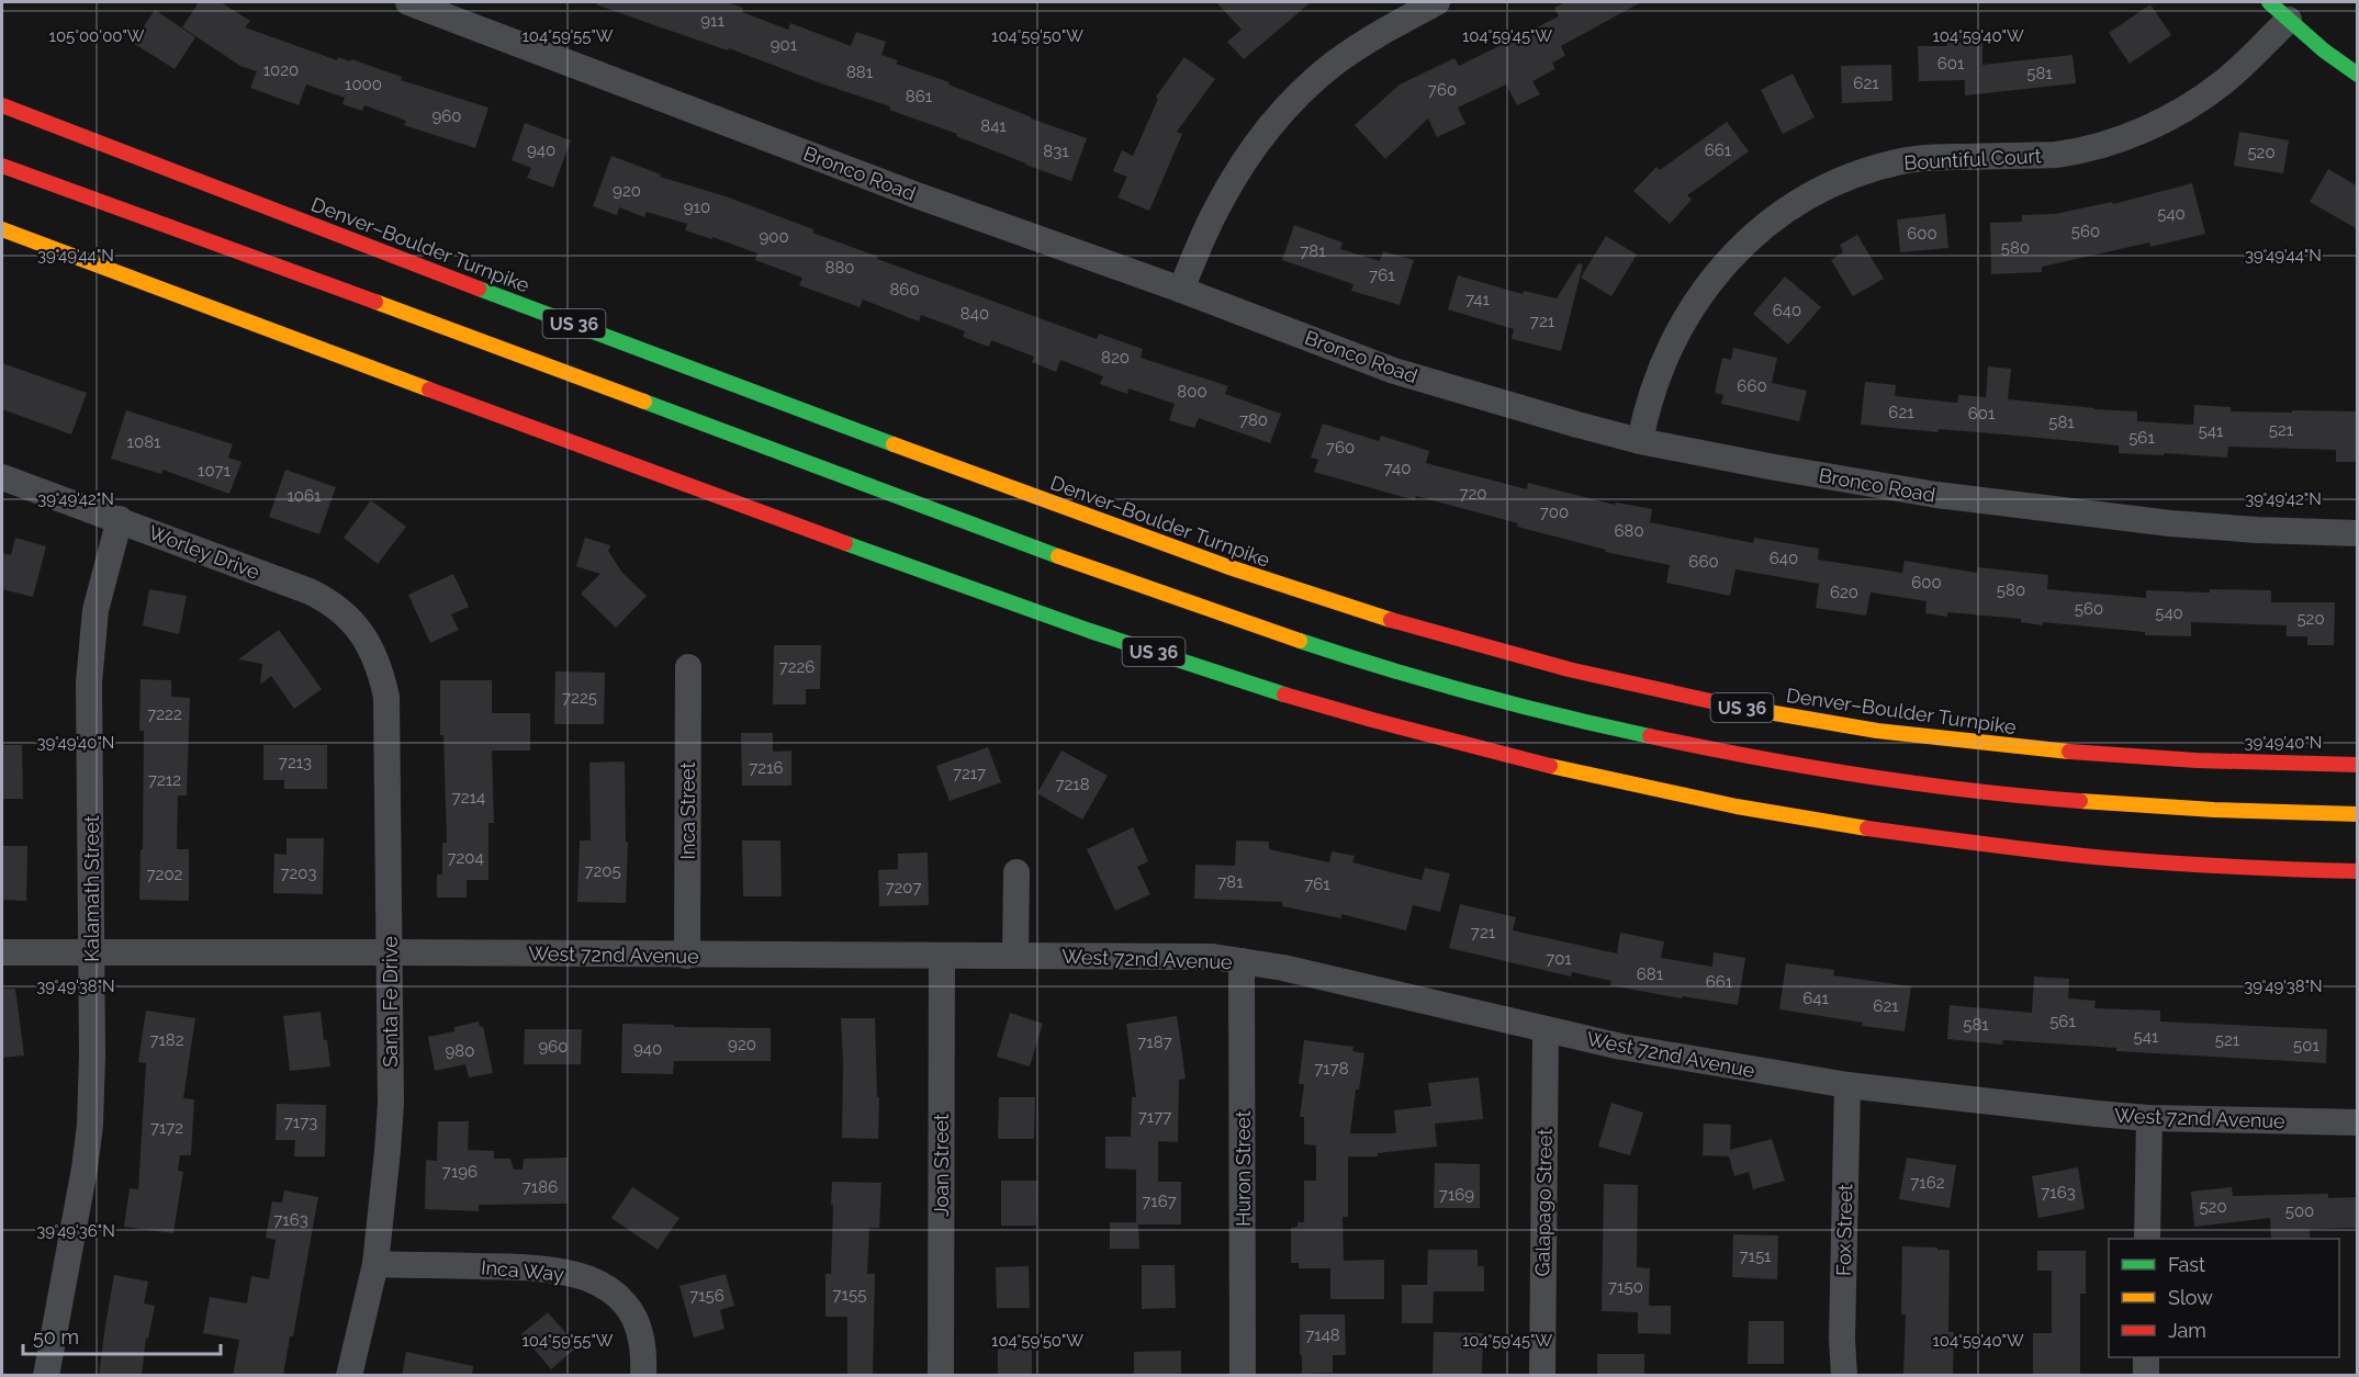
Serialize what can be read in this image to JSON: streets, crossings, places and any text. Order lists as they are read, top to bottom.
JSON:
{
  "streets": {
    "main road": ["Denver–Boulder Turnpike", "US 36"],
    "street": [
      "Bountiful Court",
      "Bronco Road",
      "Worley Drive",
      "Inca Street",
      "Kalamath Street",
      "West 72nd Avenue",
      "Santa Fe Drive",
      "Joan Street",
      "Huron Street",
      "Galapago Street",
      "Fox Street",
      "Inca Way"
    ]
  },
  "crossings": [
    ["Bountiful Court", "Bronco Road"],
    ["Worley Drive", "Kalamath Street"],
    ["Worley Drive", "Santa Fe Drive"],
    ["Inca Street", "West 72nd Avenue"],
    ["Kalamath Street", "West 72nd Avenue"],
    ["West 72nd Avenue", "Santa Fe Drive"],
    ["West 72nd Avenue", "Joan Street"],
    ["West 72nd Avenue", "Huron Street"],
    ["West 72nd Avenue", "Galapago Street"],
    ["West 72nd Avenue", "Fox Street"],
    ["Santa Fe Drive", "Inca Way"]
  ],
  "house_numbers": [
    "911",
    "901",
    "601",
    "1020",
    "881",
    "581",
    "621",
    "1000",
    "760",
    "861",
    "960",
    "841",
    "940",
    "661",
    "831",
    "520",
    "920",
    "910",
    "540",
    "560",
    "600",
    "900",
    "580",
    "781",
    "880",
    "761",
    "860",
    "741",
    "640",
    "840",
    "721",
    "820",
    "660",
    "800",
    "621",
    "601",
    "780",
    "581",
    "521",
    "541",
    "561",
    "1081",
    "760",
    "740",
    "1071",
    "720",
    "1061",
    "700",
    "680",
    "640",
    "660",
    "600",
    "580",
    "620",
    "560",
    "540",
    "520",
    "7226",
    "7225",
    "7222",
    "7213",
    "7216",
    "7217",
    "7212",
    "7218",
    "7214",
    "7204",
    "7205",
    "7203",
    "7202",
    "781",
    "761",
    "7207",
    "721",
    "701",
    "681",
    "661",
    "641",
    "621",
    "561",
    "581",
    "541",
    "7182",
    "521",
    "7187",
    "920",
    "501",
    "960",
    "940",
    "980",
    "7178",
    "7177",
    "7173",
    "7172",
    "7196",
    "7162",
    "7186",
    "7163",
    "7169",
    "7167",
    "520",
    "500",
    "7163",
    "7151",
    "7150",
    "7155",
    "7156",
    "7148"
  ],
  "legend": ["Fast", "Slow", "Jam"],
  "scale_bar": "50 m",
  "coordinates": [
    "105°00'00\"W",
    "104°59'55\"W",
    "104°59'50\"W",
    "104°59'45\"W",
    "104°59'40\"W",
    "39°49'44\"N",
    "39°49'42\"N",
    "39°49'40\"N",
    "39°49'38\"N",
    "39°49'36\"N"
  ]
}
